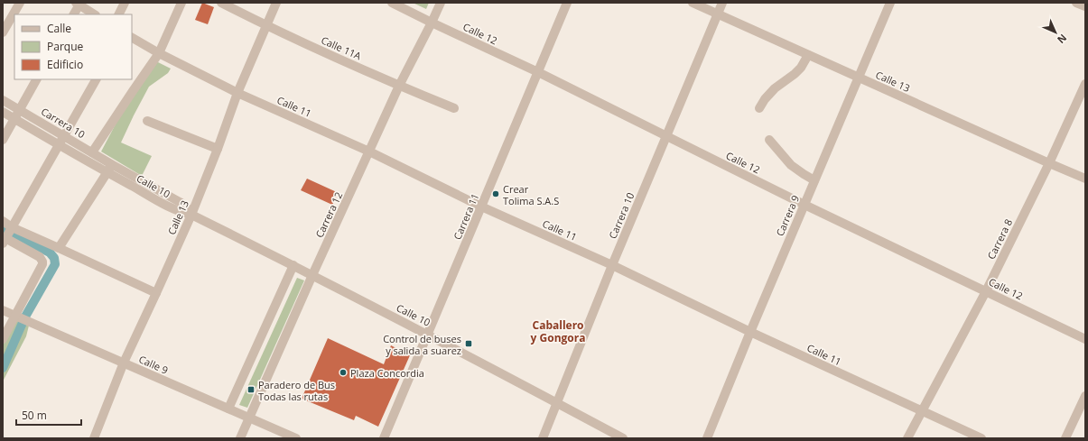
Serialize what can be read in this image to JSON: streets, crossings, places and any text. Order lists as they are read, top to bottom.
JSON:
{
  "streets": {
    "street": [
      "Calle 12",
      "Calle 11A",
      "Calle 13",
      "Calle 11",
      "Carrera 10",
      "Calle 10",
      "Carrera 12",
      "Carrera 9",
      "Carrera 11",
      "Carrera 8",
      "Calle 9"
    ]
  },
  "crossings": [
    ["Calle 12", "Carrera 10"],
    ["Calle 12", "Carrera 12"],
    ["Calle 12", "Carrera 9"],
    ["Calle 12", "Carrera 11"],
    ["Calle 12", "Carrera 8"],
    ["Calle 11A", "Calle 13"],
    ["Calle 11A", "Carrera 12"],
    ["Calle 13", "Calle 11"],
    ["Calle 13", "Carrera 10"],
    ["Calle 13", "Calle 10"],
    ["Calle 13", "Carrera 9"],
    ["Calle 13", "Carrera 8"],
    ["Calle 13", "Calle 9"],
    ["Calle 11", "Carrera 10"],
    ["Calle 11", "Carrera 12"],
    ["Calle 11", "Carrera 9"],
    ["Calle 11", "Carrera 11"],
    ["Calle 11", "Carrera 8"],
    ["Carrera 10", "Calle 10"],
    ["Calle 10", "Carrera 12"],
    ["Calle 10", "Carrera 11"],
    ["Carrera 12", "Calle 9"]
  ],
  "districts": ["Caballero y Gongora"],
  "places": {
    "other": ["Crear Tolima S.A.S", "Plaza Concordia"],
    "transit": ["Control de buses y salida a suarez", "Paradero de Bus Todas las rutas"]
  },
  "legend": ["Calle", "Parque", "Edificio"],
  "scale_bar": "50 m",
  "north": "bottom right"
}
